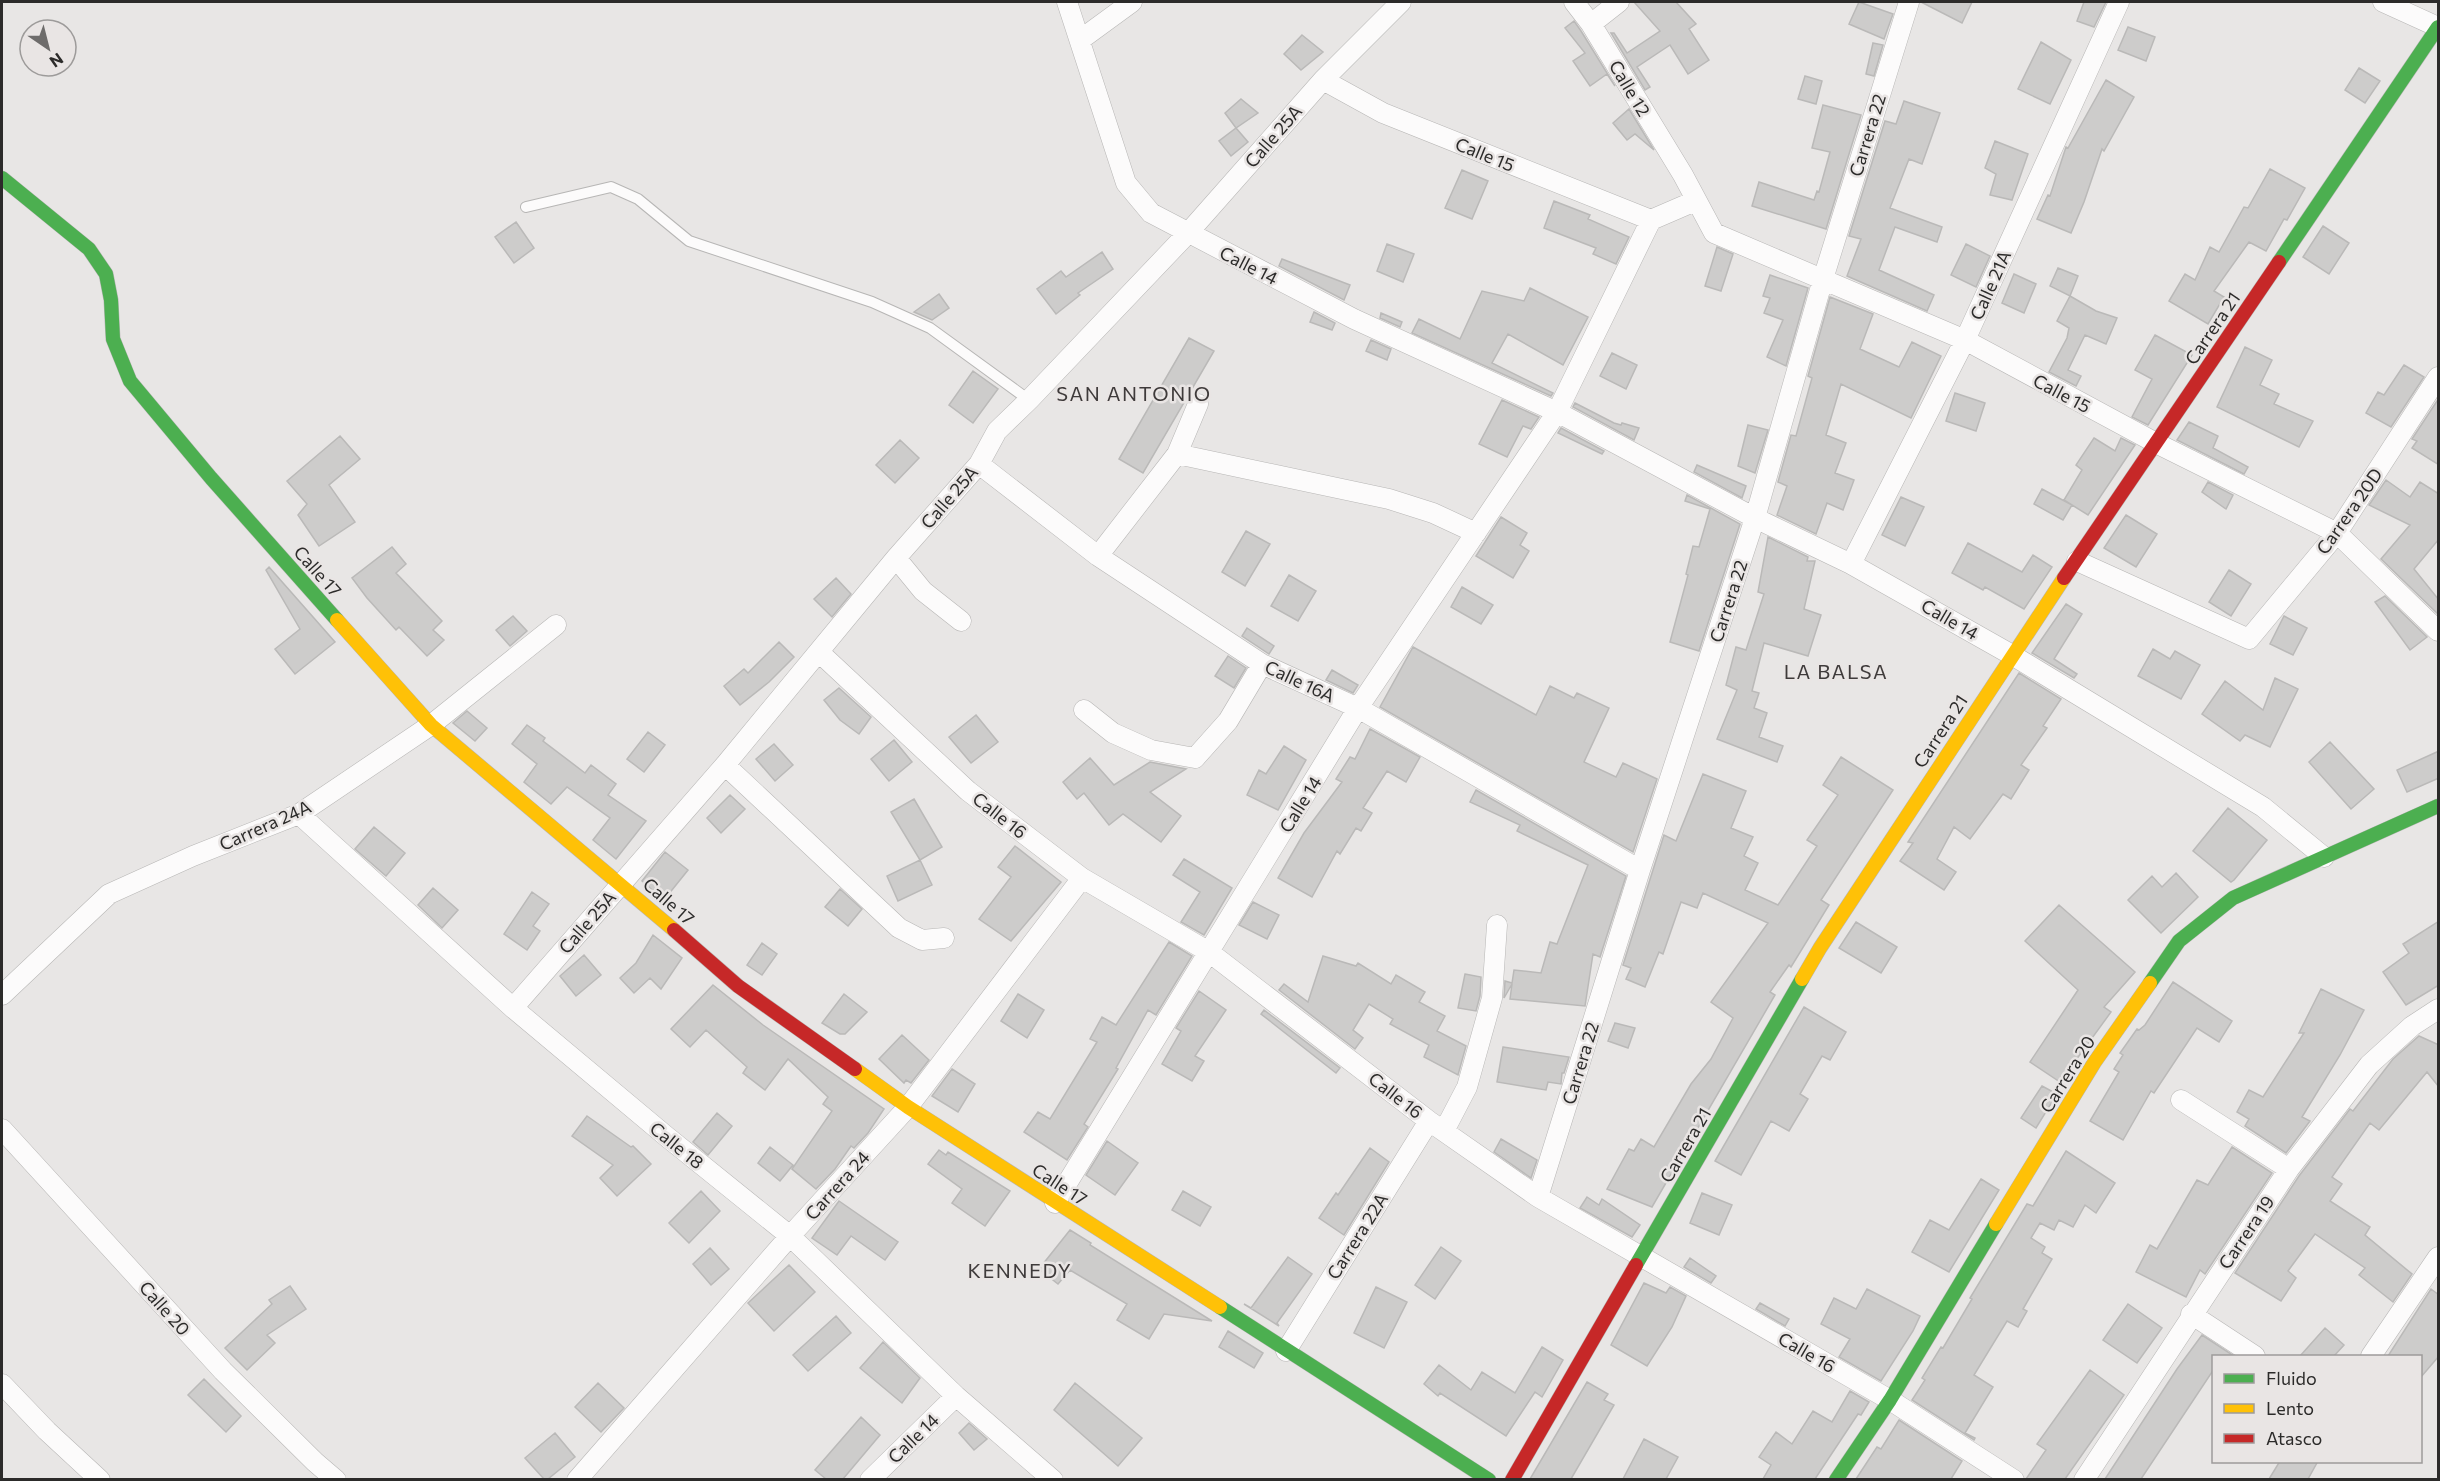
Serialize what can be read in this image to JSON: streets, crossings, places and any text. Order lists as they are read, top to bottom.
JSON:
{
  "streets": {
    "street": [
      "Calle 12",
      "Carrera 22",
      "Calle 25A",
      "Calle 15",
      "Calle 14",
      "Calle 21A",
      "Carrera 21",
      "Carrera 20D",
      "Calle 17",
      "Calle 16A",
      "Calle 16",
      "Carrera 24A",
      "Carrera 20",
      "Calle 18",
      "Carrera 24",
      "Carrera 19",
      "Carrera 22A",
      "Calle 20"
    ]
  },
  "crossings": [
    ["Calle 12", "Calle 15"],
    ["Carrera 22", "Calle 15"],
    ["Carrera 22", "Calle 14"],
    ["Carrera 22", "Calle 16A"],
    ["Carrera 22", "Calle 16"],
    ["Calle 25A", "Calle 15"],
    ["Calle 25A", "Calle 14"],
    ["Calle 25A", "Calle 17"],
    ["Calle 25A", "Calle 16A"],
    ["Calle 25A", "Calle 16"],
    ["Calle 25A", "Calle 18"],
    ["Calle 15", "Calle 14"],
    ["Calle 15", "Calle 21A"],
    ["Calle 15", "Carrera 21"],
    ["Calle 15", "Carrera 20D"],
    ["Calle 14", "Calle 21A"],
    ["Calle 14", "Carrera 21"],
    ["Calle 14", "Calle 17"],
    ["Calle 14", "Calle 16A"],
    ["Calle 14", "Calle 16"],
    ["Calle 14", "Carrera 20"],
    ["Calle 14", "Calle 18"],
    ["Carrera 21", "Carrera 20D"],
    ["Carrera 21", "Calle 16"],
    ["Calle 17", "Carrera 24A"],
    ["Calle 17", "Carrera 24"],
    ["Calle 17", "Carrera 22A"],
    ["Calle 16", "Carrera 20"],
    ["Calle 16", "Carrera 24"],
    ["Calle 16", "Carrera 22A"],
    ["Carrera 24A", "Calle 18"],
    ["Calle 18", "Carrera 24"]
  ],
  "districts": ["SAN ANTONIO", "LA BALSA", "KENNEDY"],
  "legend": ["Fluido", "Lento", "Atasco"],
  "north": "bottom right"
}
